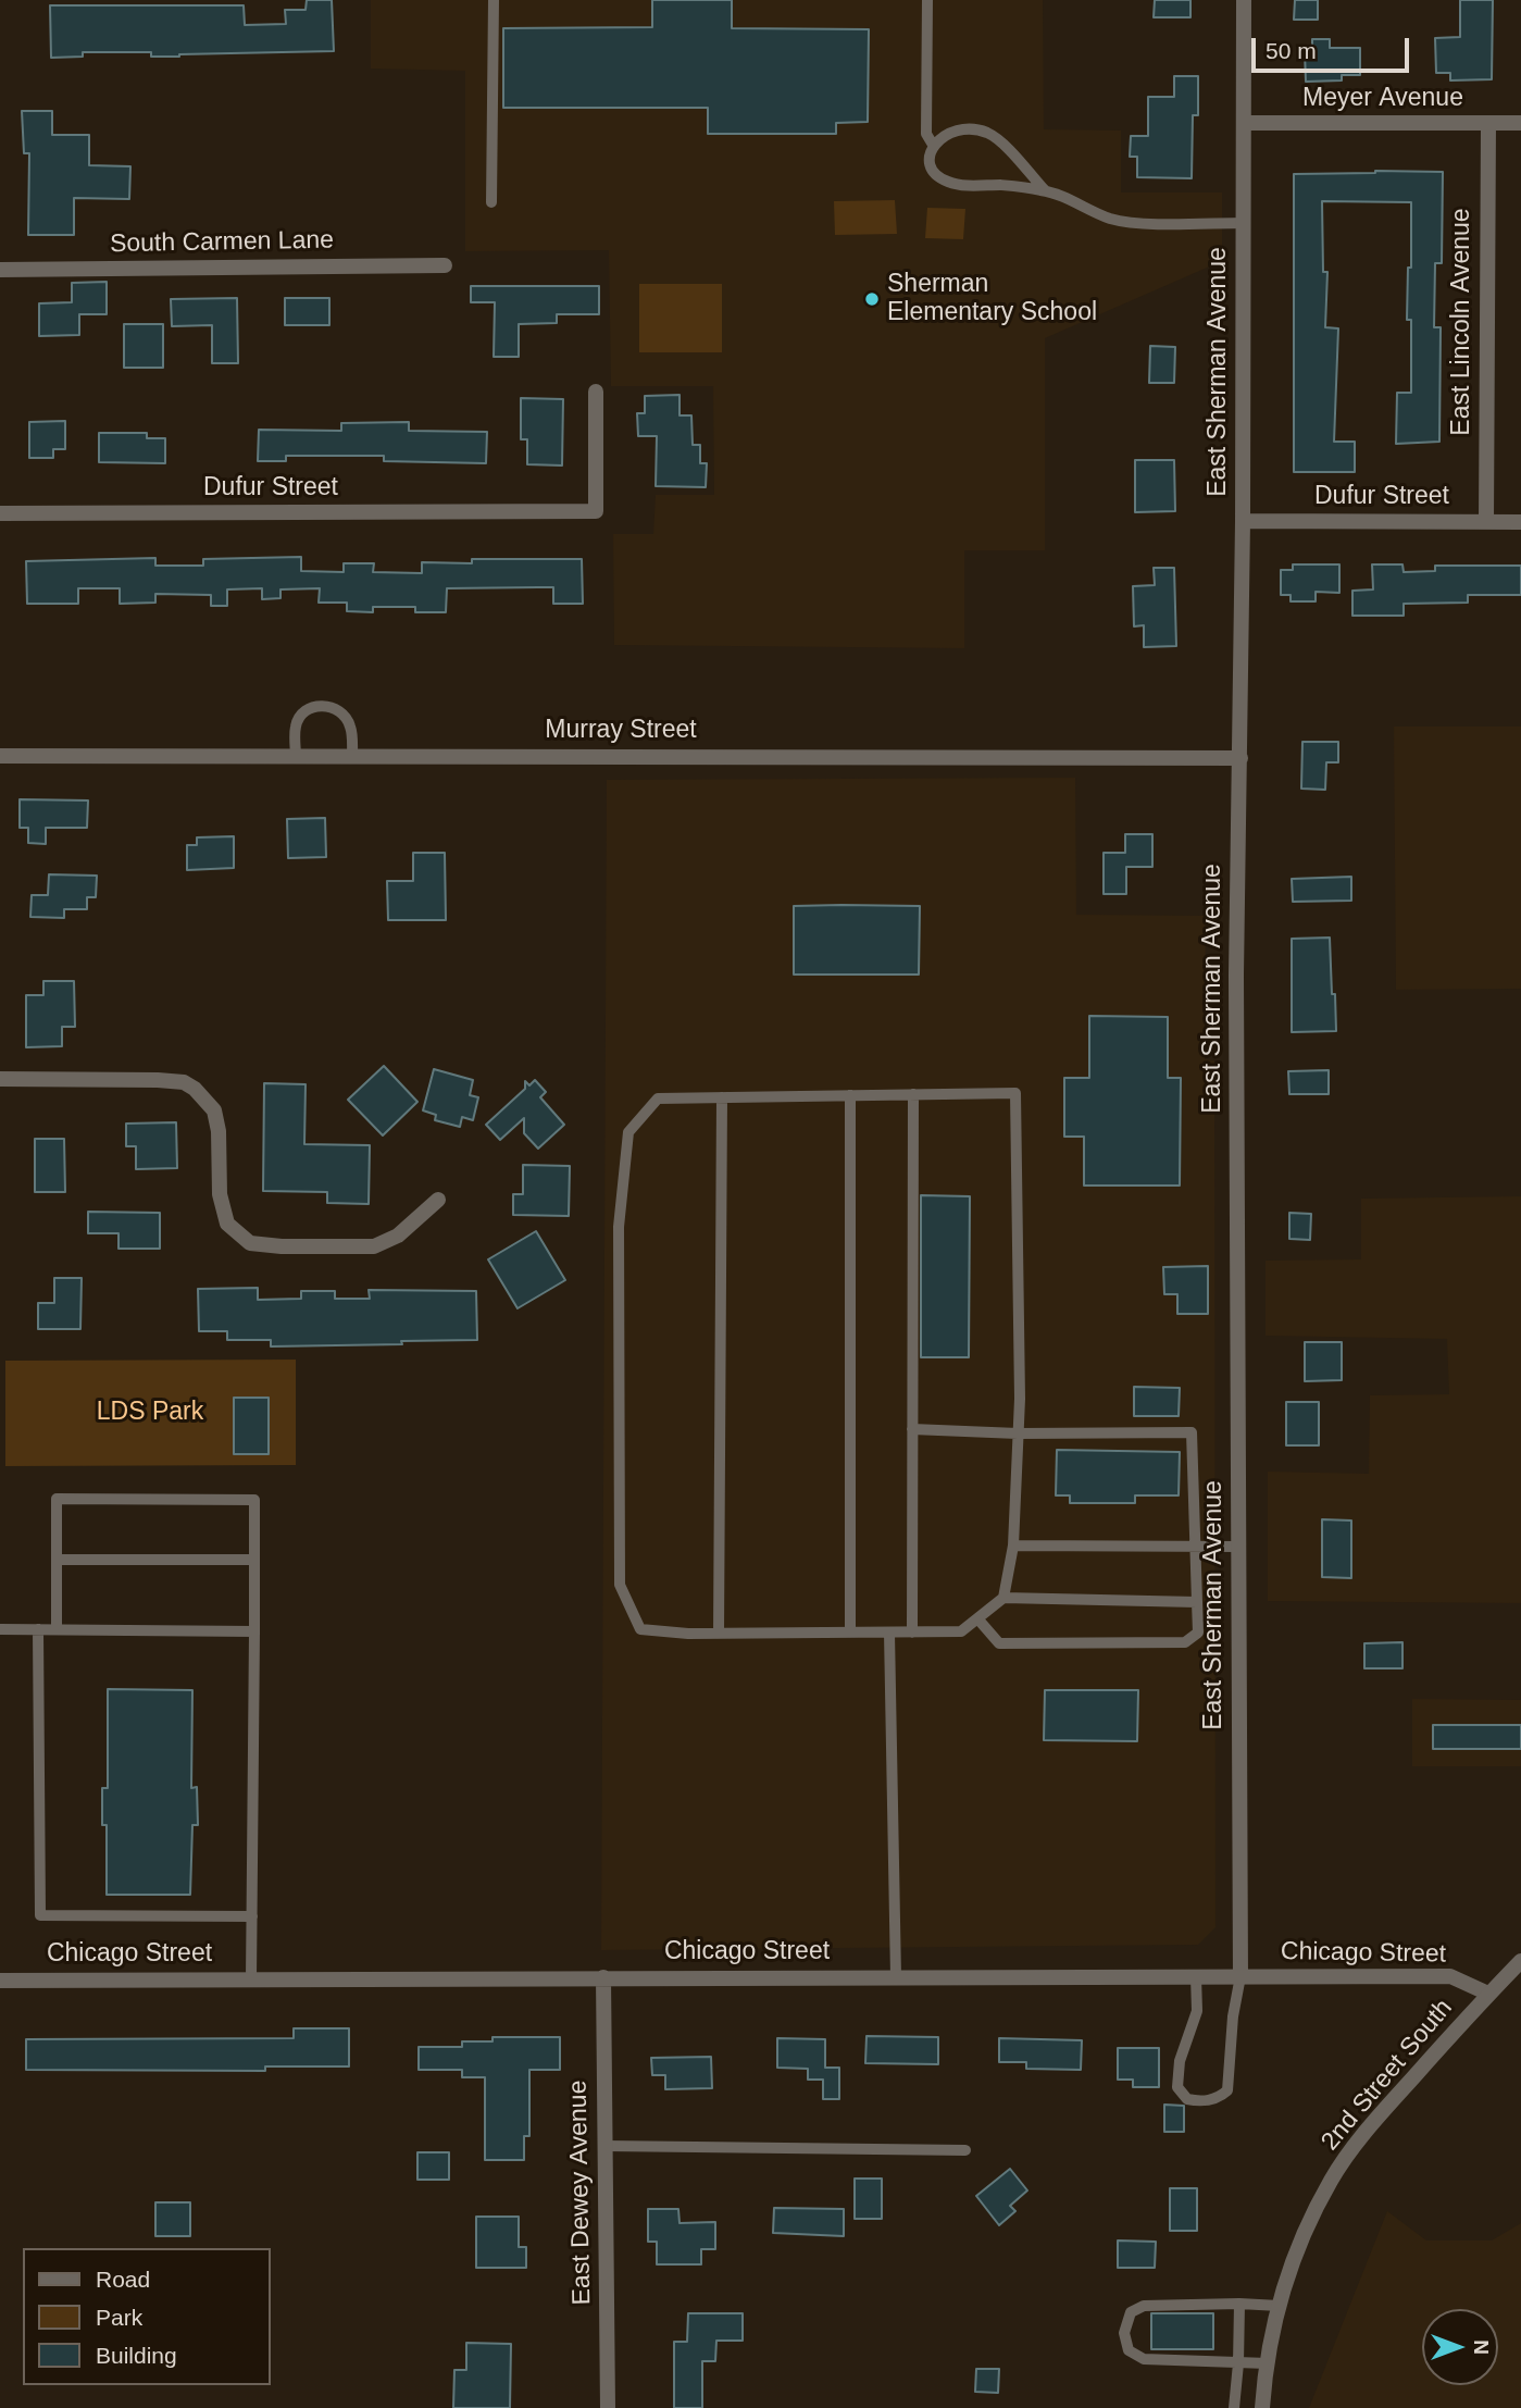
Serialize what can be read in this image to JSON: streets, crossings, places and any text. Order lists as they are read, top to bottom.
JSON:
{
  "streets": {
    "street": [
      "Meyer Avenue",
      "South Carmen Lane",
      "East Lincoln Avenue",
      "East Sherman Avenue",
      "Dufur Street",
      "Murray Street",
      "Chicago Street",
      "2nd Street South",
      "East Dewey Avenue"
    ]
  },
  "crossings": [
    ["Meyer Avenue", "East Lincoln Avenue"],
    ["Meyer Avenue", "East Sherman Avenue"],
    ["East Lincoln Avenue", "Dufur Street"],
    ["East Sherman Avenue", "Dufur Street"],
    ["East Sherman Avenue", "Murray Street"],
    ["East Sherman Avenue", "Chicago Street"],
    ["Chicago Street", "2nd Street South"],
    ["Chicago Street", "East Dewey Avenue"]
  ],
  "parks": ["LDS Park"],
  "places": ["Sherman Elementary School"],
  "legend": ["Road", "Park", "Building"],
  "scale_bar": "50 m",
  "north": "right"
}
